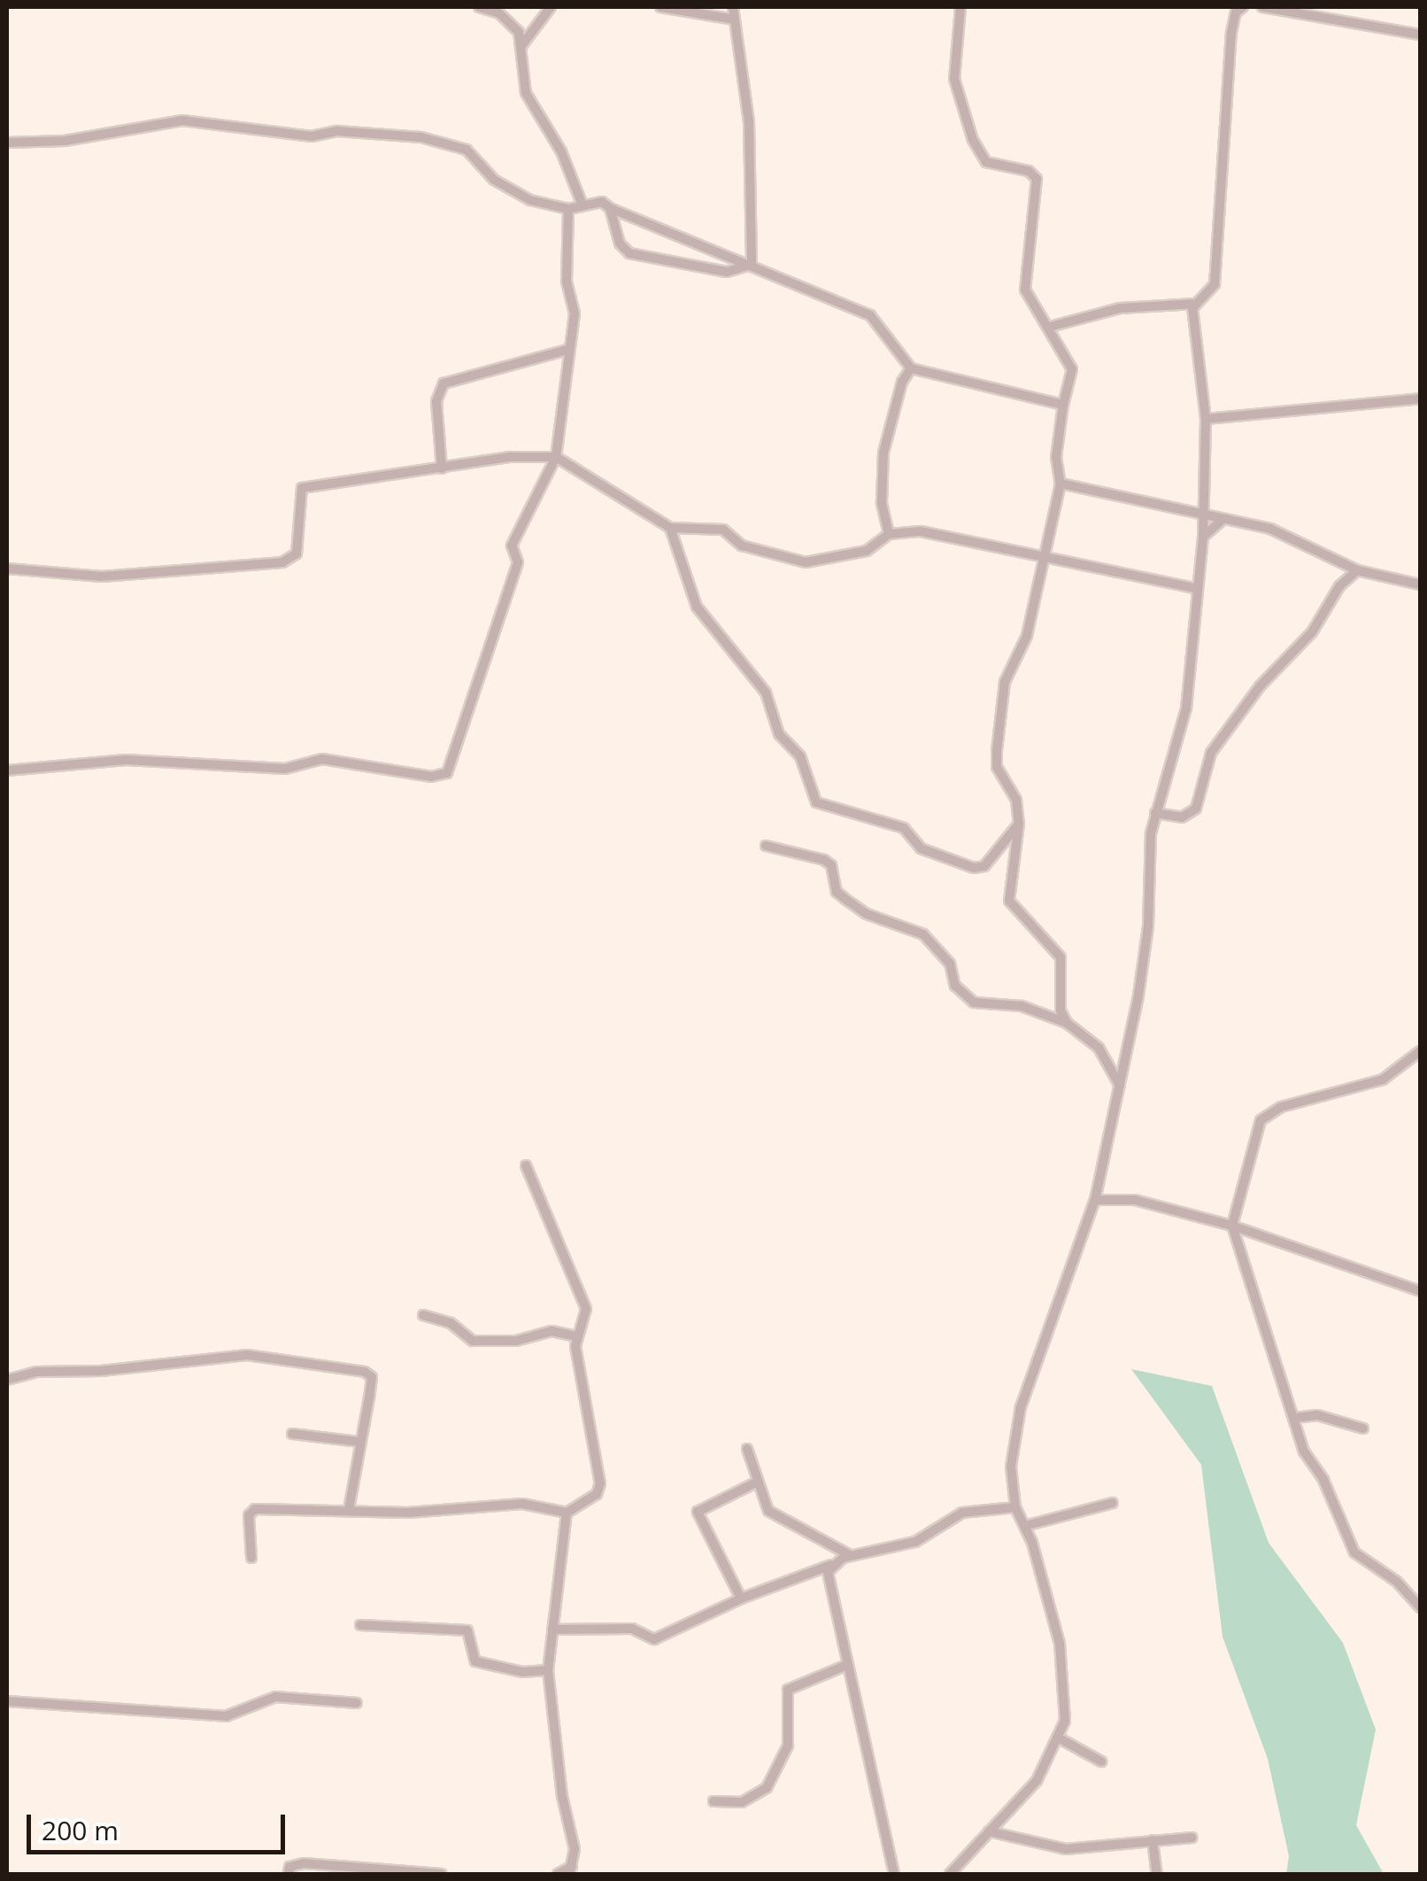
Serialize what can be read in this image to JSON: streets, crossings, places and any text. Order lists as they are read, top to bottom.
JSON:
{
  "scale_bar": "200 m"
}
